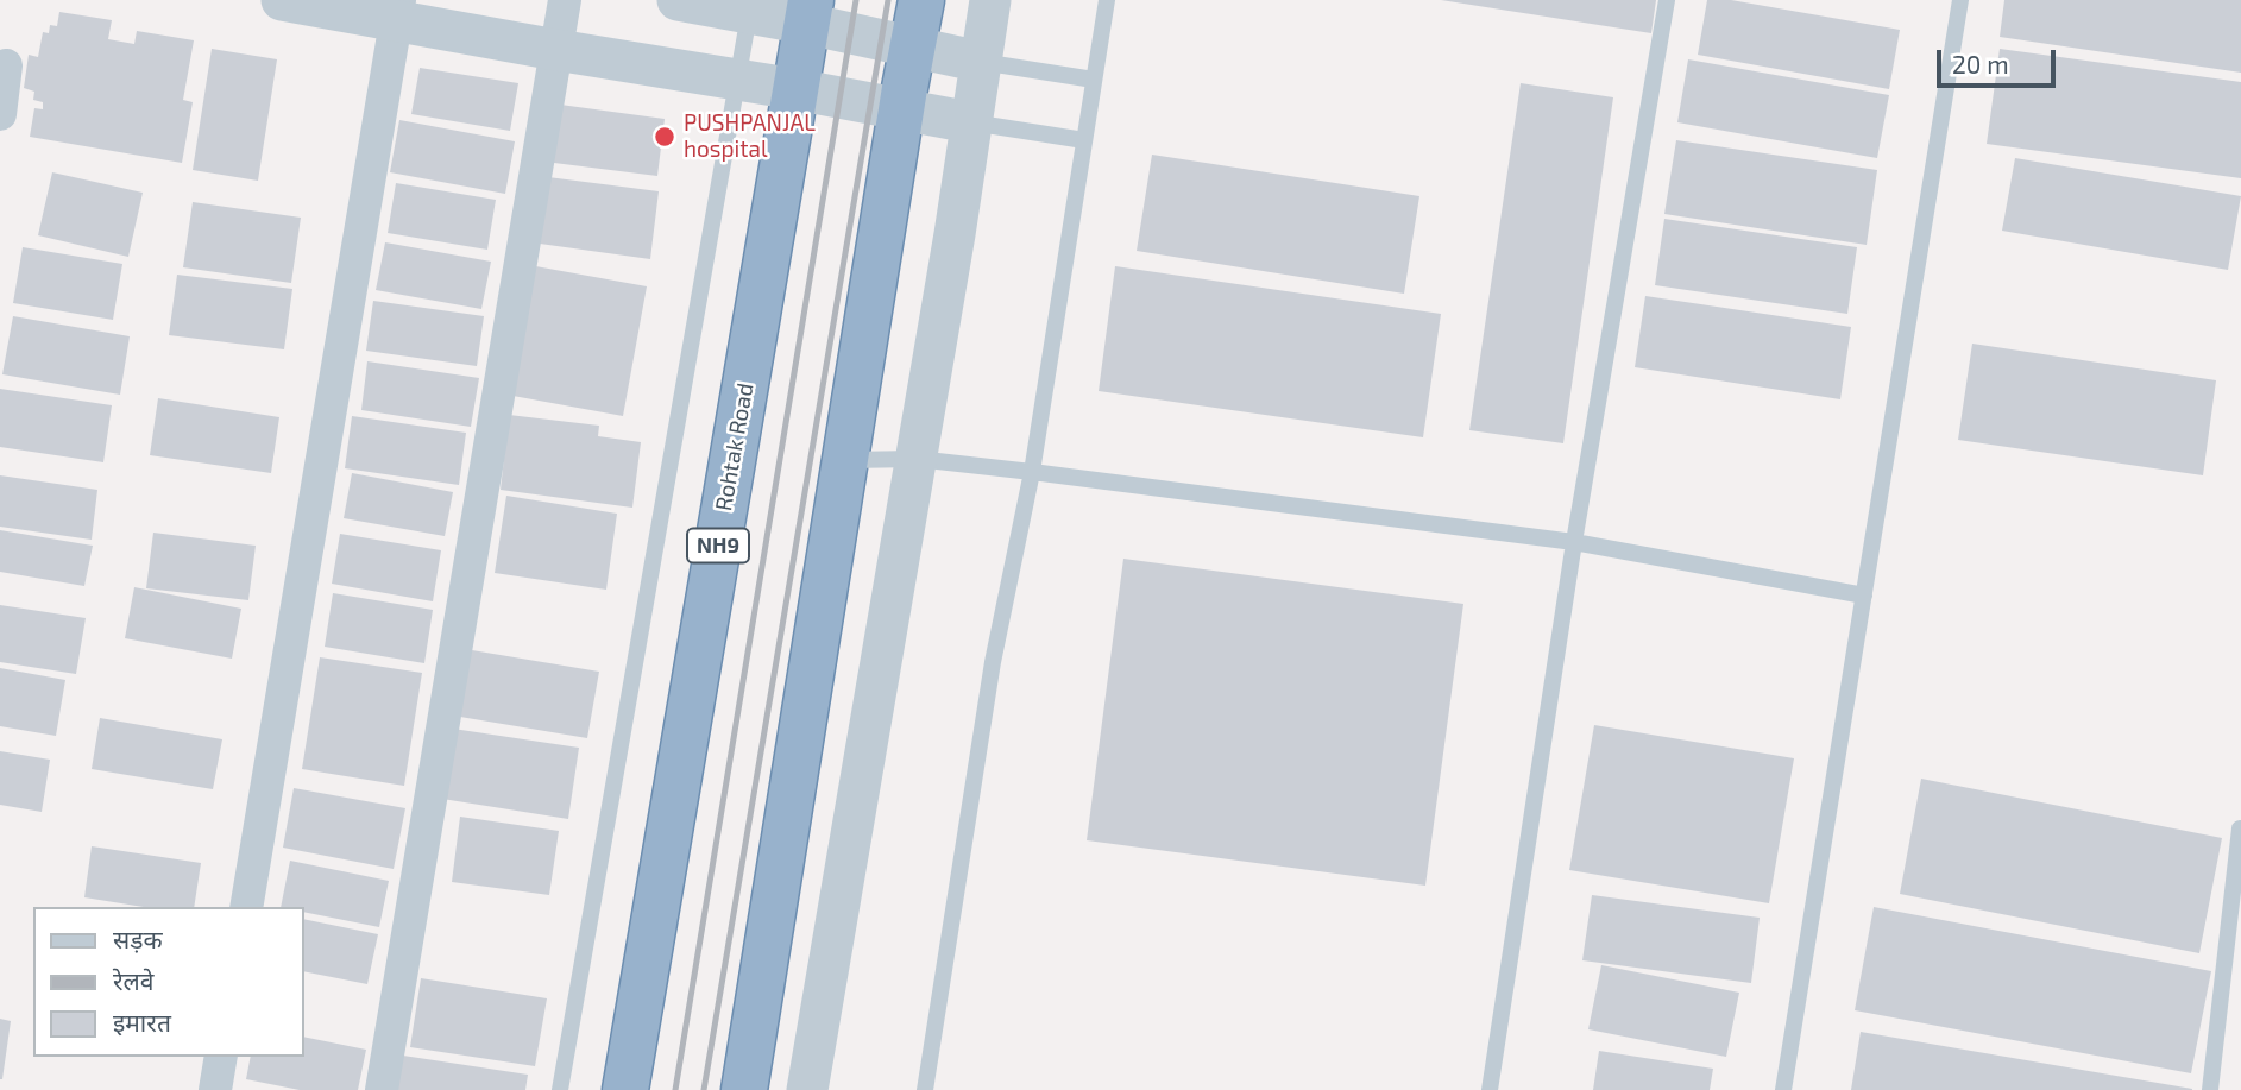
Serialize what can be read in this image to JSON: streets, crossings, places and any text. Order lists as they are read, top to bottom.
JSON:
{
  "streets": {
    "highway": ["Rohtak Road", "NH9"]
  },
  "places": ["PUSHPANJAL hospital"],
  "legend": ["सड़क", "रेलवे", "इमारत"],
  "scale_bar": "20 m"
}
